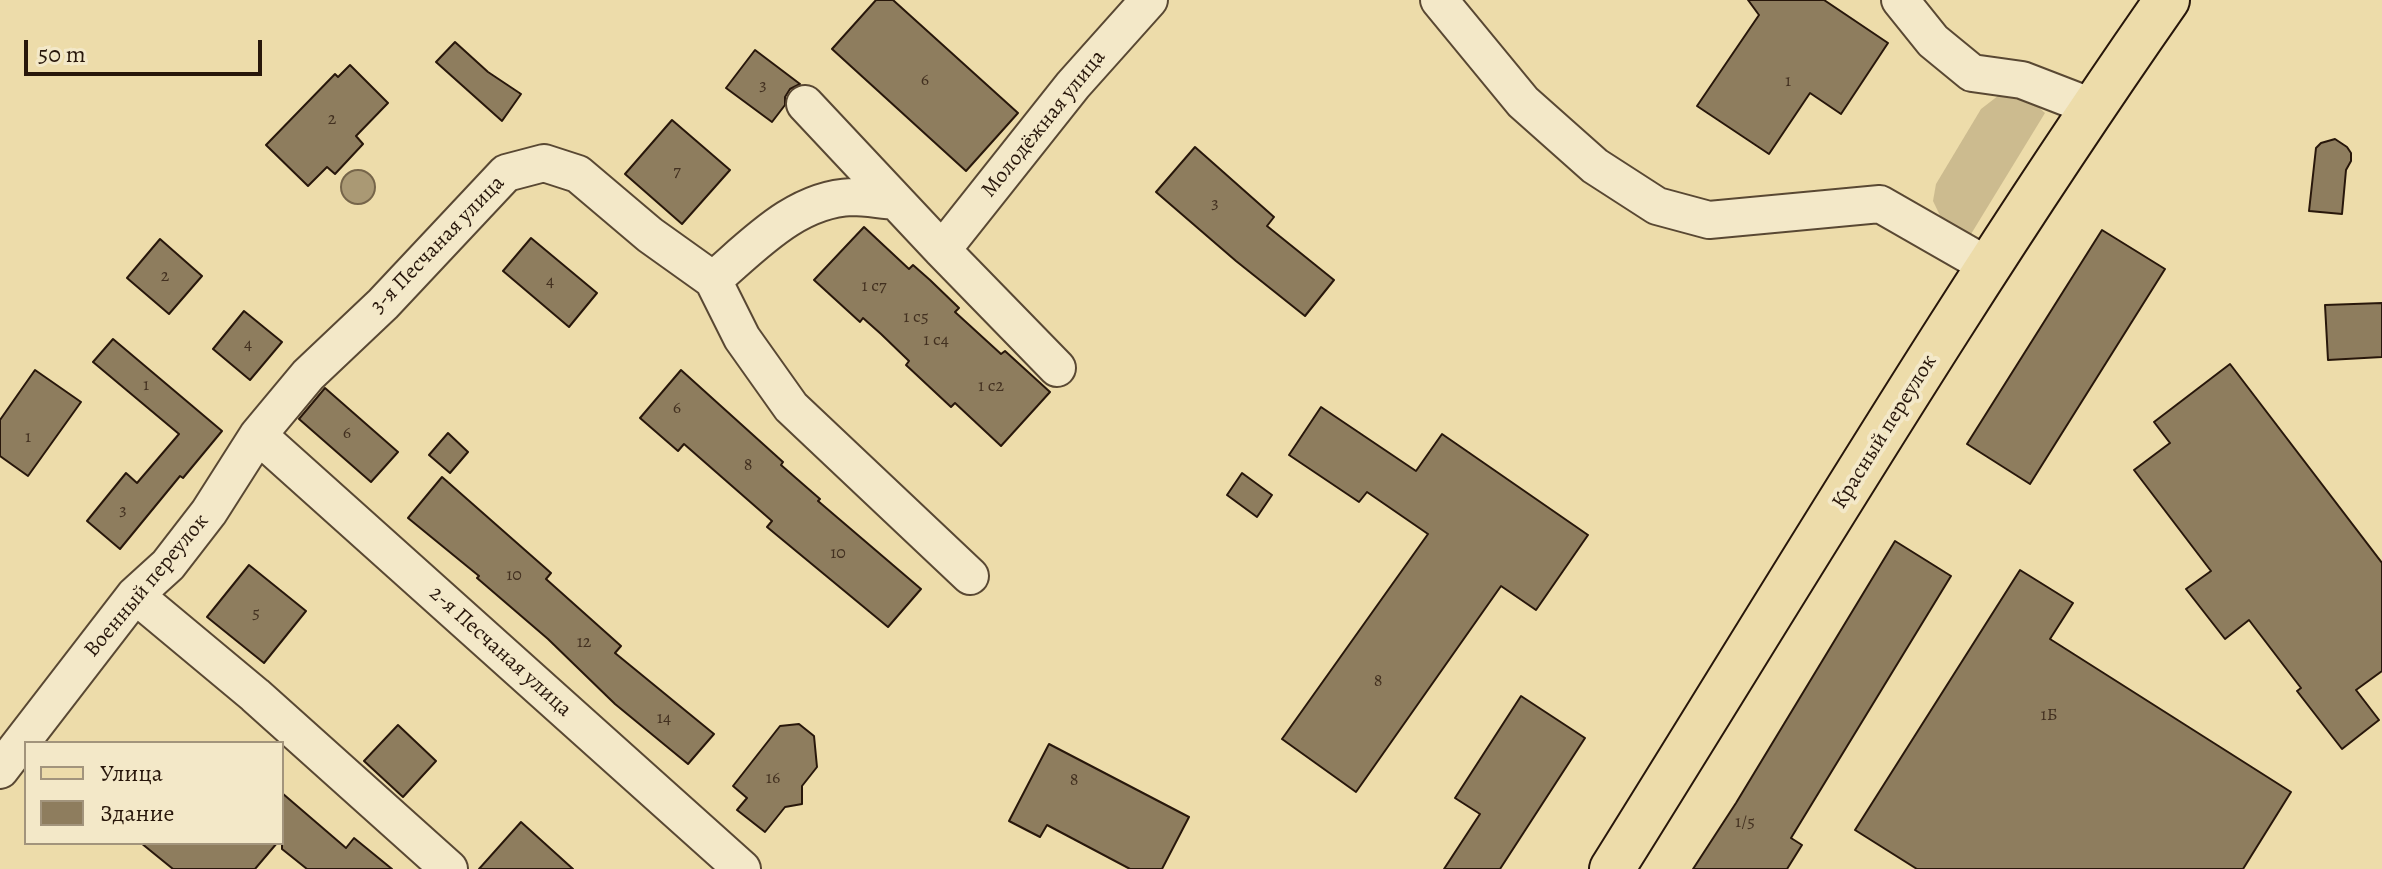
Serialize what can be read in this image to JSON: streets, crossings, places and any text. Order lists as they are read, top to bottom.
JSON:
{
  "streets": {
    "main road": ["Красный переулок"],
    "street": [
      "Молодёжная улица",
      "3-я Песчаная улица",
      "Военный переулок",
      "2-я Песчаная улица"
    ]
  },
  "crossings": [
    ["3-я Песчаная улица", "Военный переулок"],
    ["3-я Песчаная улица", "2-я Песчаная улица"],
    ["Военный переулок", "2-я Песчаная улица"]
  ],
  "house_numbers": [
    "6",
    "1",
    "3",
    "2",
    "7",
    "3",
    "2",
    "4",
    "1 с7",
    "1 с5",
    "1 с4",
    "4",
    "1",
    "1 с2",
    "6",
    "6",
    "1",
    "8",
    "3",
    "10",
    "10",
    "5",
    "12",
    "8",
    "1Б",
    "14",
    "16",
    "8",
    "1/5"
  ],
  "legend": ["Улица", "Здание"],
  "scale_bar": "50 m"
}
